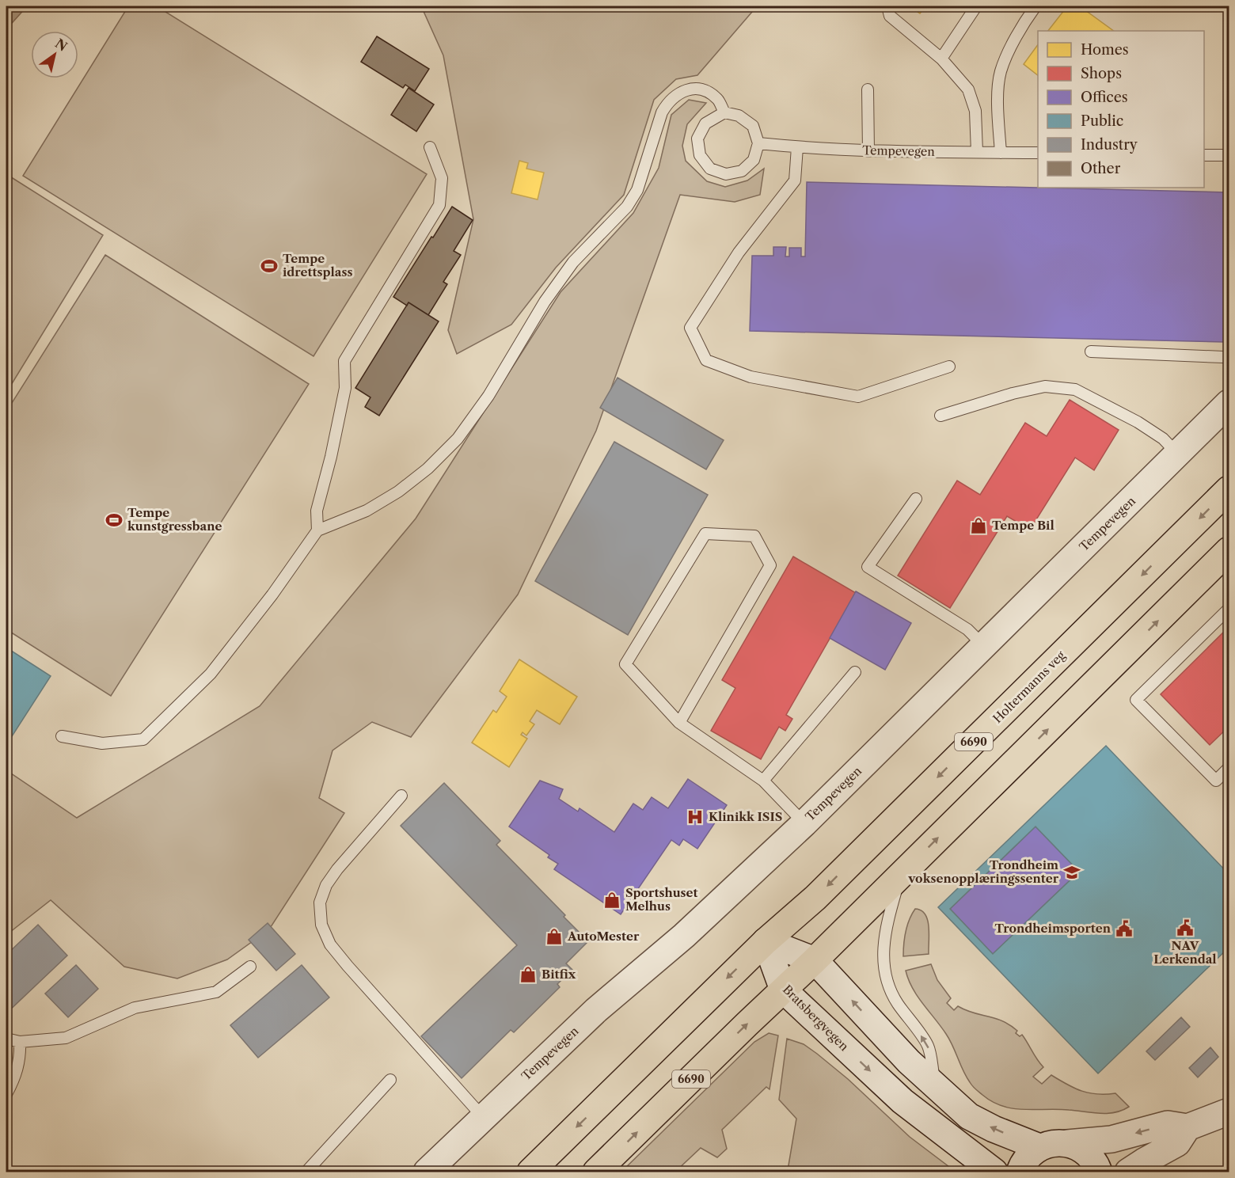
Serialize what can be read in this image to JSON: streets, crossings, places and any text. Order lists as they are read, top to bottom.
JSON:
{
  "streets": {
    "main road": ["Holtermanns veg", "6690"],
    "street": ["Tempevegen", "Bratsbergvegen"]
  },
  "crossings": [
    ["Holtermanns veg", "6690"],
    ["Holtermanns veg", "Bratsbergvegen"],
    ["6690", "Bratsbergvegen"]
  ],
  "places": {
    "sports": ["Tempe idrettsplass", "Tempe kunstgressbane"],
    "shop": [
      "Tempe Bil",
      "Sportshuset Melhus",
      "AutoMester",
      "Bitfix"
    ],
    "hospital": ["Klinikk ISIS"],
    "school or university": ["Trondheim voksenopplæringssenter"],
    "public building": ["NAV Lerkendal", "Trondheimsporten"]
  },
  "legend": [
    "Homes",
    "Shops",
    "Offices",
    "Public",
    "Industry",
    "Other"
  ],
  "north": "top right"
}
